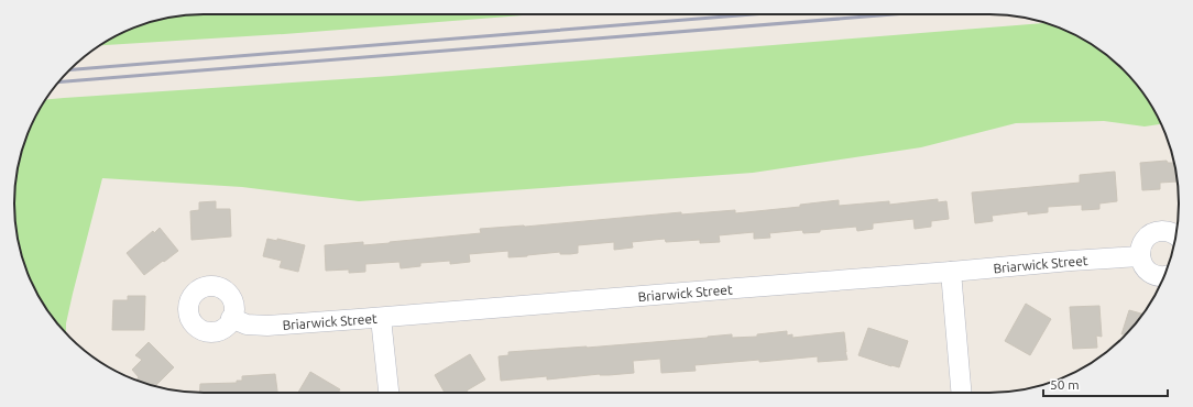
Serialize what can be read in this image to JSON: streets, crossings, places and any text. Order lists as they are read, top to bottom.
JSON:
{
  "streets": {
    "street": ["Briarwick Street"]
  },
  "scale_bar": "50 m"
}
